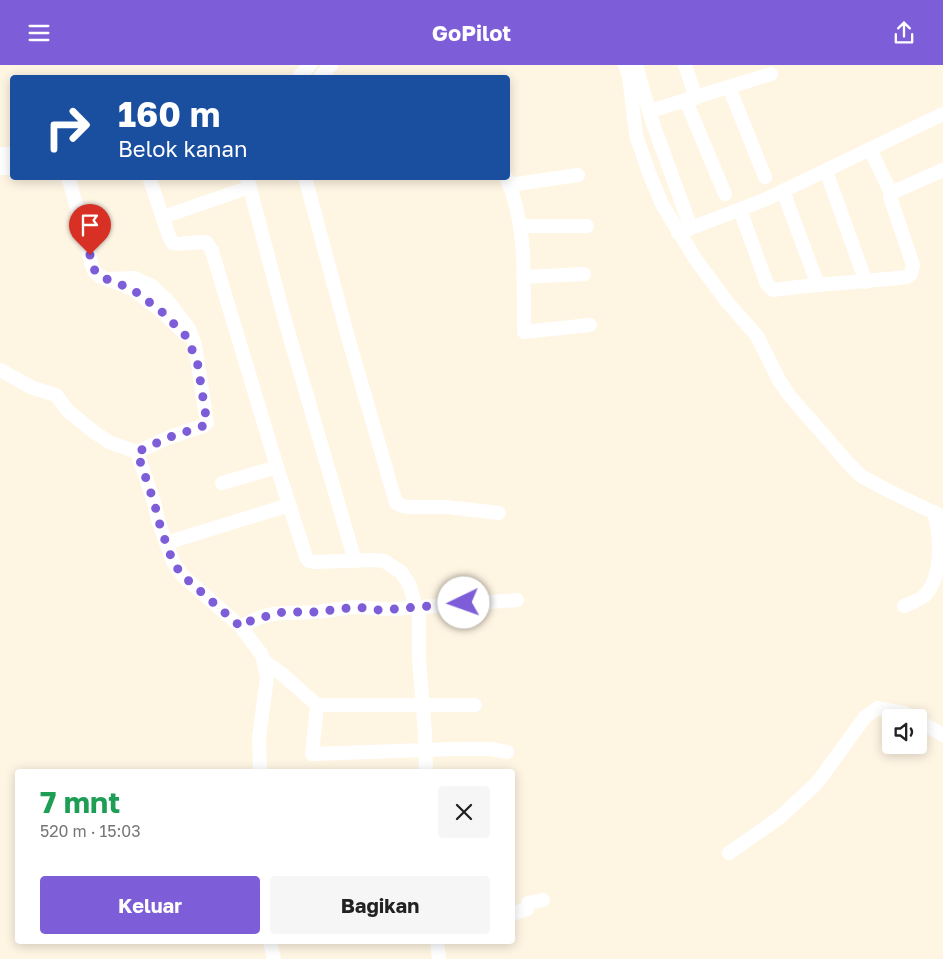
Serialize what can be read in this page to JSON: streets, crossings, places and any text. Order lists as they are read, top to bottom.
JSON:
{
  "page": {
    "header": "GoPilot",
    "turn": ["160 m", "Belok kanan"],
    "heading": ["7 mnt", "520 m · 15:03"],
    "buttons": ["Keluar", "Bagikan"]
  }
}
